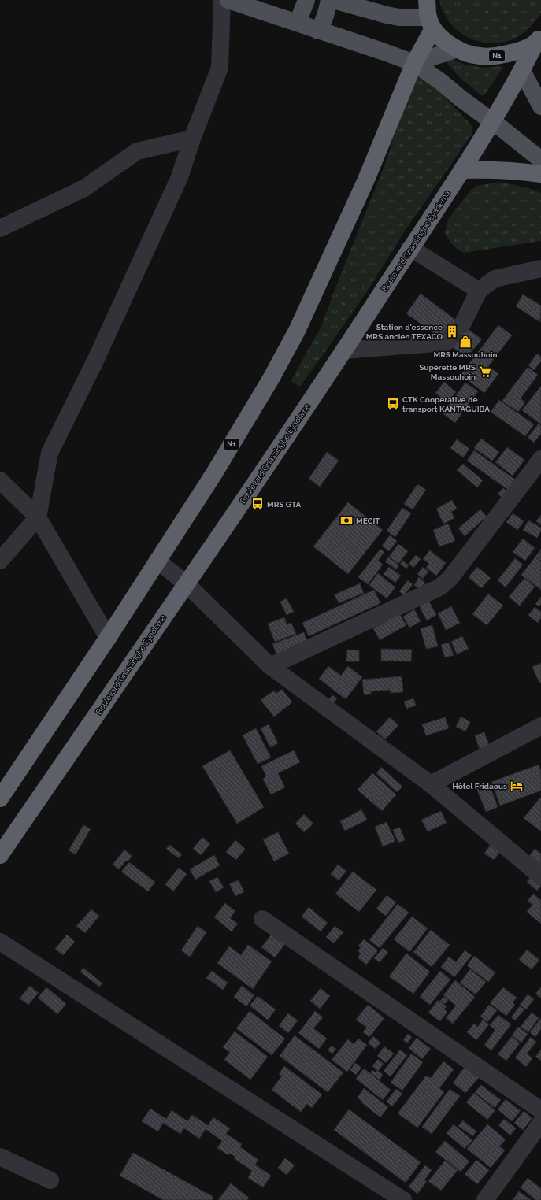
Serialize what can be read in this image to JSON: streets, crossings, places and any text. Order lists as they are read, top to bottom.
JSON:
{
  "streets": {
    "highway": ["N1", "Boulevard Gnassingbe Eyadema"]
  },
  "crossings": [
    ["N1", "Boulevard Gnassingbe Eyadema"]
  ],
  "places": {
    "building": ["Station d'essence MRS ancien TEXACO"],
    "shop": ["MRS Massouhoin"],
    "supermarket": ["Supérette MRS Massouhoin"],
    "bus stop": ["CTK Cooperative de transport KANTAGUIBA", "MRS GTA"],
    "bank": ["MECIT"],
    "hotel": ["Hôtel Fridaous"]
  }
}
